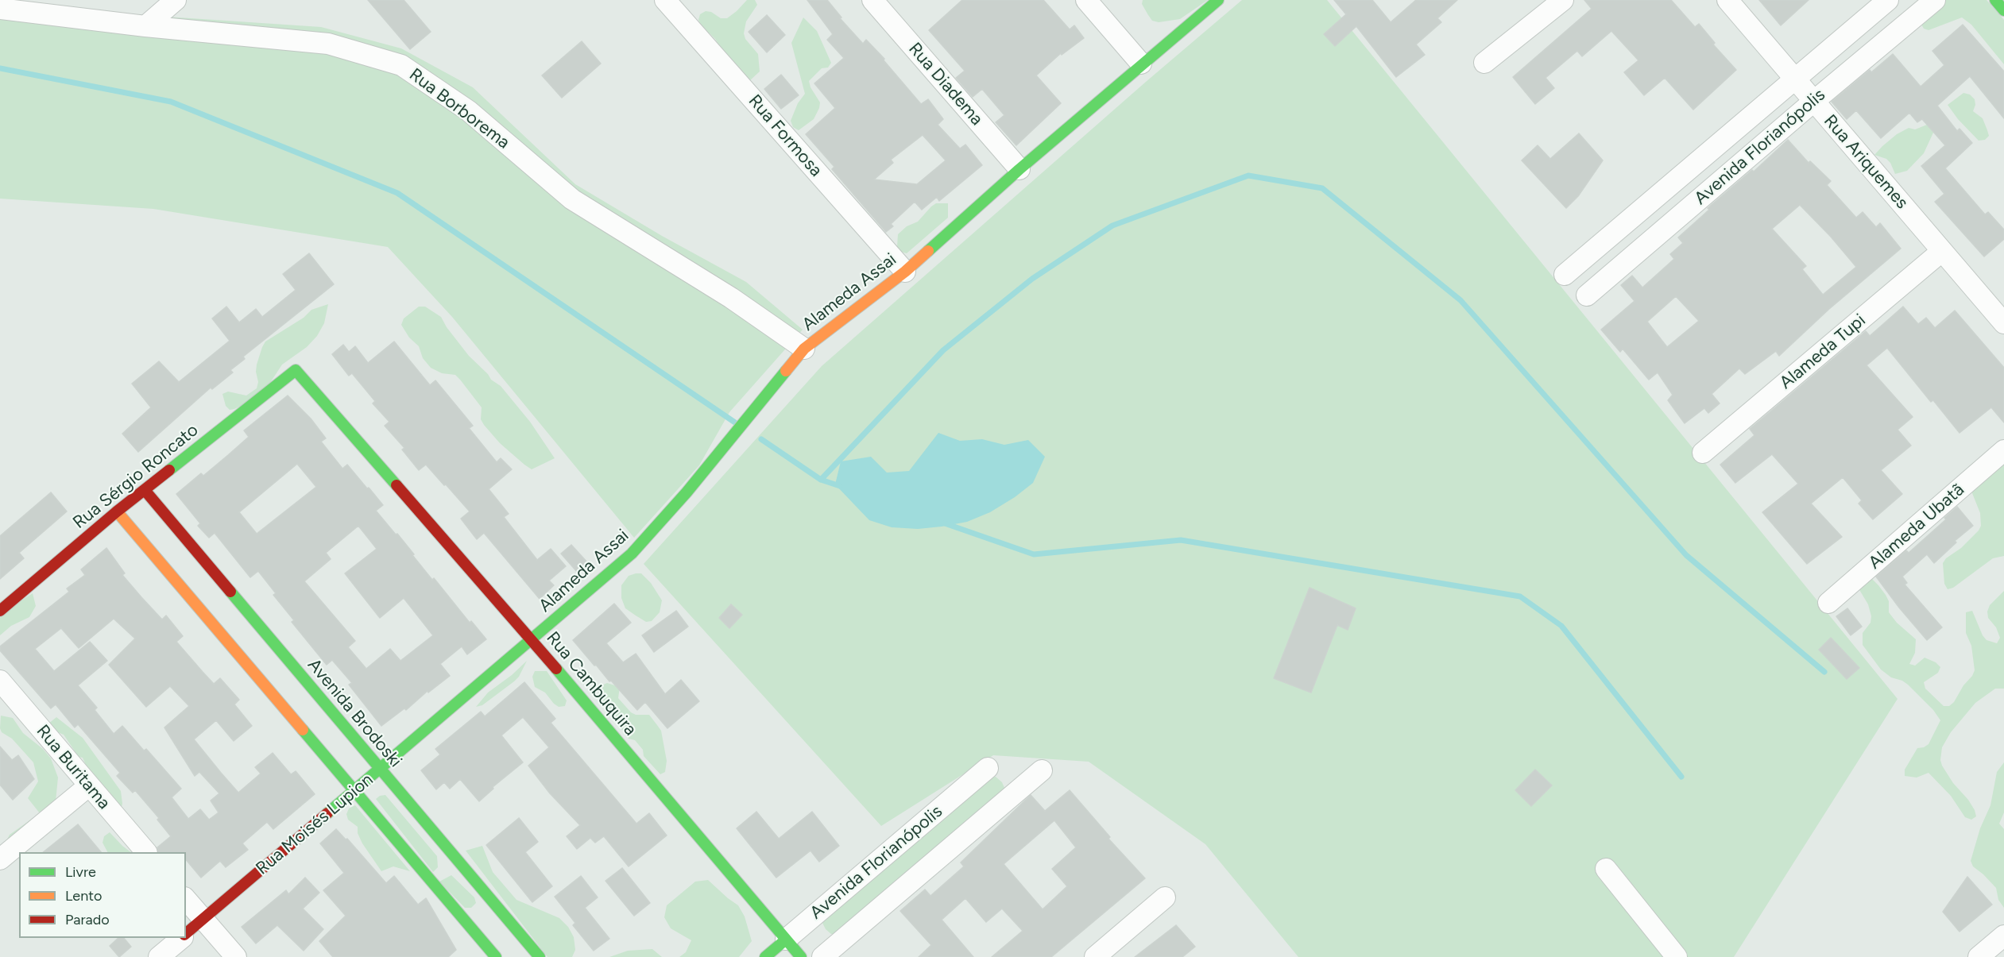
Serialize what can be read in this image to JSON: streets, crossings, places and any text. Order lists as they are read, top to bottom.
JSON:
{
  "streets": {
    "street": [
      "Rua Diadema",
      "Rua Borborema",
      "Rua Formosa",
      "Avenida Florianópolis",
      "Rua Ariquemes",
      "Alameda Assai",
      "Alameda Tupi",
      "Rua Sérgio Roncato",
      "Alameda Ubatã",
      "Rua Cambuquira",
      "Avenida Brodoski",
      "Rua Buritama",
      "Rua Moisés Lupion"
    ]
  },
  "crossings": [
    ["Rua Diadema", "Alameda Assai"],
    ["Rua Borborema", "Alameda Assai"],
    ["Rua Formosa", "Alameda Assai"],
    ["Avenida Florianópolis", "Rua Ariquemes"],
    ["Avenida Florianópolis", "Rua Cambuquira"],
    ["Rua Ariquemes", "Alameda Tupi"],
    ["Alameda Assai", "Rua Cambuquira"],
    ["Alameda Assai", "Rua Moisés Lupion"],
    ["Rua Sérgio Roncato", "Rua Cambuquira"],
    ["Rua Sérgio Roncato", "Avenida Brodoski"],
    ["Rua Cambuquira", "Rua Moisés Lupion"],
    ["Avenida Brodoski", "Rua Moisés Lupion"]
  ],
  "legend": ["Livre", "Lento", "Parado"]
}
